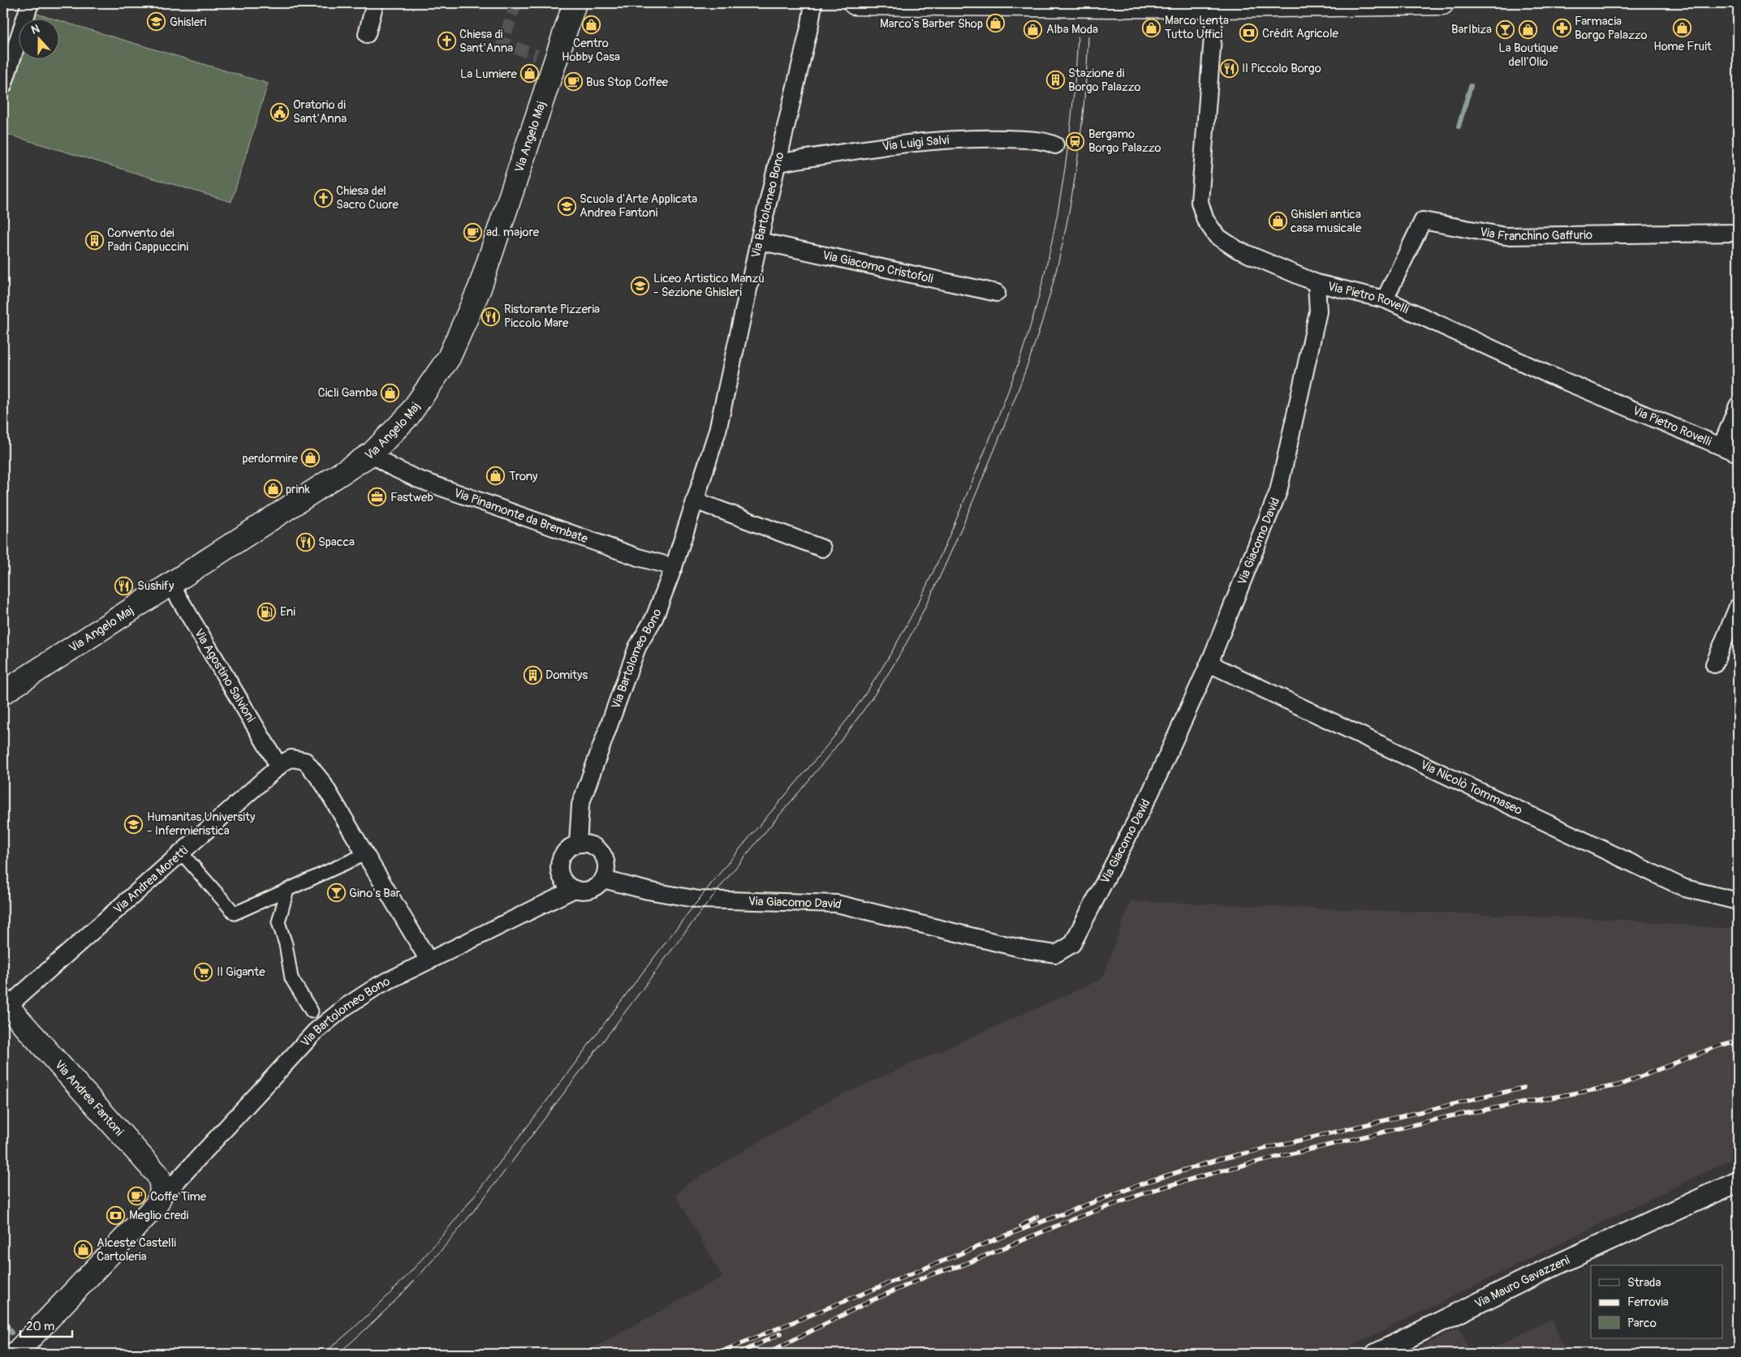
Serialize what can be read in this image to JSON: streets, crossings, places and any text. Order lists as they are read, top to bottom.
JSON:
{
  "streets": {
    "main road": ["Via Angelo Maj", "Via Bartolomeo Bono", "Via Andrea Fantoni"],
    "street": [
      "Via Luigi Salvi",
      "Via Franchino Gaffurio",
      "Via Giacomo Cristofoli",
      "Via Pietro Rovelli",
      "Via Pinamonte da Brembate",
      "Via Giacomo David",
      "Via Agostino Salvioni",
      "Via Nicolò Tommaseo",
      "Via Andrea Moretti",
      "Via Mauro Gavazzeni"
    ]
  },
  "crossings": [
    ["Via Angelo Maj", "Via Pinamonte da Brembate"],
    ["Via Angelo Maj", "Via Agostino Salvioni"],
    ["Via Luigi Salvi", "Via Bartolomeo Bono"],
    ["Via Bartolomeo Bono", "Via Giacomo Cristofoli"],
    ["Via Bartolomeo Bono", "Via Pinamonte da Brembate"],
    ["Via Bartolomeo Bono", "Via Giacomo David"],
    ["Via Bartolomeo Bono", "Via Andrea Moretti"],
    ["Via Franchino Gaffurio", "Via Pietro Rovelli"],
    ["Via Pietro Rovelli", "Via Giacomo David"],
    ["Via Giacomo David", "Via Nicolò Tommaseo"],
    ["Via Agostino Salvioni", "Via Andrea Moretti"],
    ["Via Andrea Moretti", "Via Andrea Fantoni"]
  ],
  "places": {
    "school or university": [
      "Ghisleri",
      "Scuola d'Arte Applicata Andrea Fantoni",
      "Liceo Artistico Manzù - Sezione Ghisleri",
      "Humanitas University - Infermieristica"
    ],
    "shop": [
      "Marco's Barber Shop",
      "Centro Hobby Casa",
      "Marco Lenta Tutto Uffici",
      "Home Fruit",
      "Alba Moda",
      "La Boutique dell'Olio",
      "La Lumiere",
      "Ghisleri antica casa musicale",
      "Cicli Gamba",
      "perdormire",
      "Trony",
      "prink",
      "Alceste Castelli Cartoleria"
    ],
    "pharmacy": ["Farmacia Borgo Palazzo"],
    "bar": ["BarIbiza", "Gino's Bar"],
    "bank": ["Crédit Agricole", "Meglio credi"],
    "church": ["Chiesa di Sant'Anna", "Chiesa del Sacro Cuore"],
    "restaurant": [
      "Il Piccolo Borgo",
      "Ristorante Pizzeria Piccolo Mare",
      "Spacca",
      "Sushify"
    ],
    "building": ["Stazione di Borgo Palazzo", "Convento dei Padri Cappuccini", "Domitys"],
    "cafe": ["Bus Stop Coffee", "ad. majore", "Coffe Time"],
    "public building": ["Oratorio di Sant'Anna"],
    "station": ["Bergamo Borgo Palazzo"],
    "office": ["Fastweb"],
    "fuel station": ["Eni"],
    "supermarket": ["Il Gigante"]
  },
  "legend": ["Strada", "Ferrovia", "Parco"],
  "scale_bar": "20 m",
  "north": "top"
}
